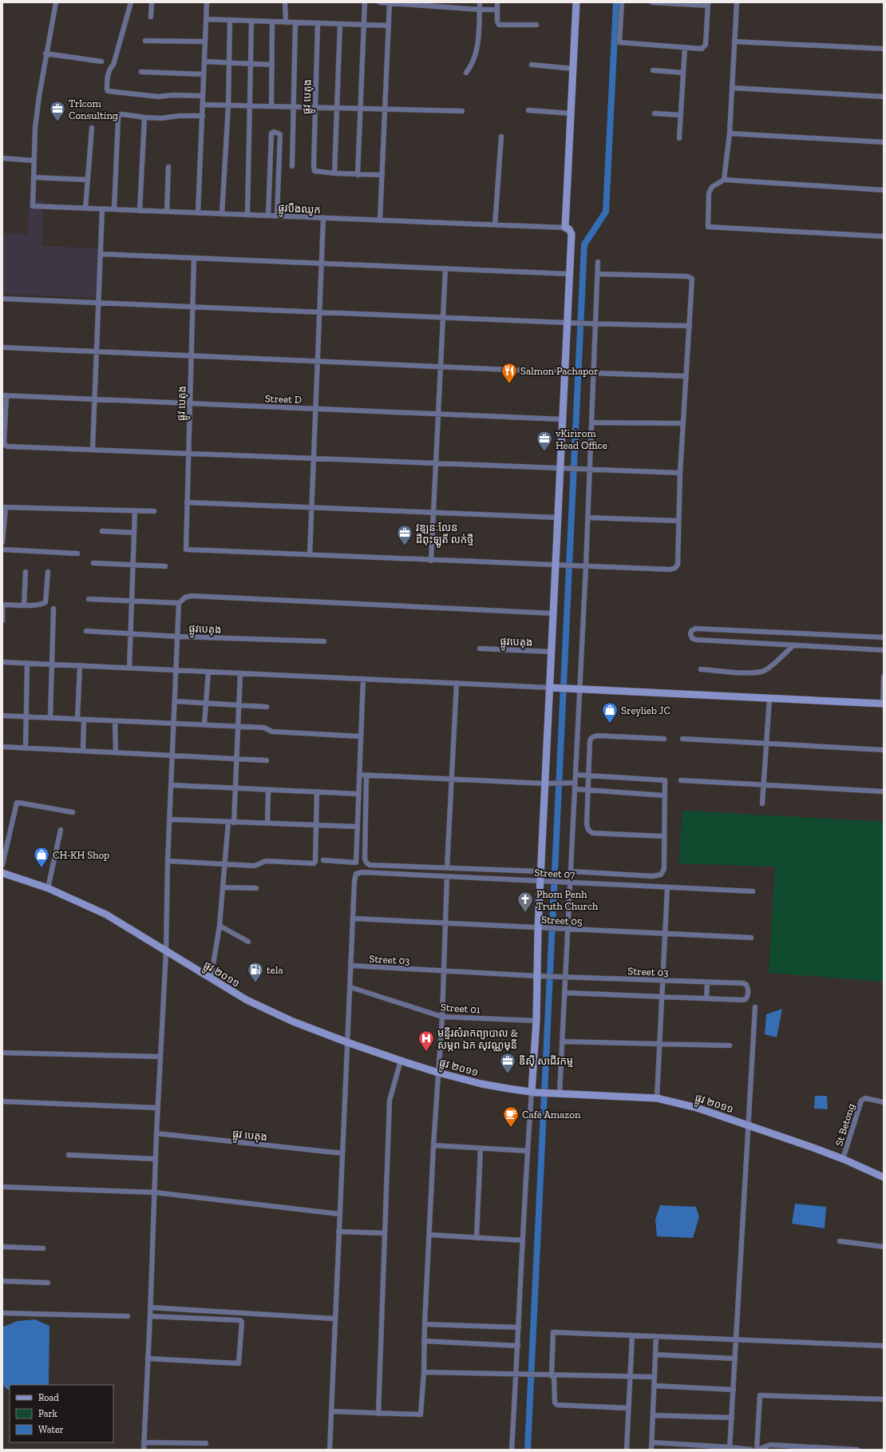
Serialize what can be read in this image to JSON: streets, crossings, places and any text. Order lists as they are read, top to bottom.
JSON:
{
  "streets": {
    "street": [
      "ផ្លូវ បេតុង",
      "ផ្លូវបឹងឈូក",
      "Street D",
      "ផ្លូវបេតុង",
      "Street 07",
      "Street 05",
      "Street 03",
      "ផ្លូវ ២០១១",
      "Street 01",
      "St Betong"
    ]
  },
  "crossings": [
    ["ផ្លូវ បេតុង", "Street D"],
    ["Street 07", "Street 05"],
    ["ផ្លូវ ២០១១", "St Betong"]
  ],
  "places": {
    "office": [
      "TrIcom Consulting",
      "vKirirom Head Office",
      "វឌ្ឍនៈលែន ដីពុះឡូតិ៍ លក់ថ្មី",
      "ឌីស៊ី សាជីវកម្ម"
    ],
    "restaurant": ["Salmon Pachapor"],
    "shop": ["Sreylieb JC", "CH-KH Shop"],
    "church": ["Phom Penh Truth Church"],
    "fuel station": ["tela"],
    "hospital": ["មន្ទីរសំរាកព្យាបាល & សម្ភព ឯក សុវណ្ណមុនី"],
    "cafe": ["Café Amazon"]
  },
  "legend": ["Road", "Park", "Water"]
}
